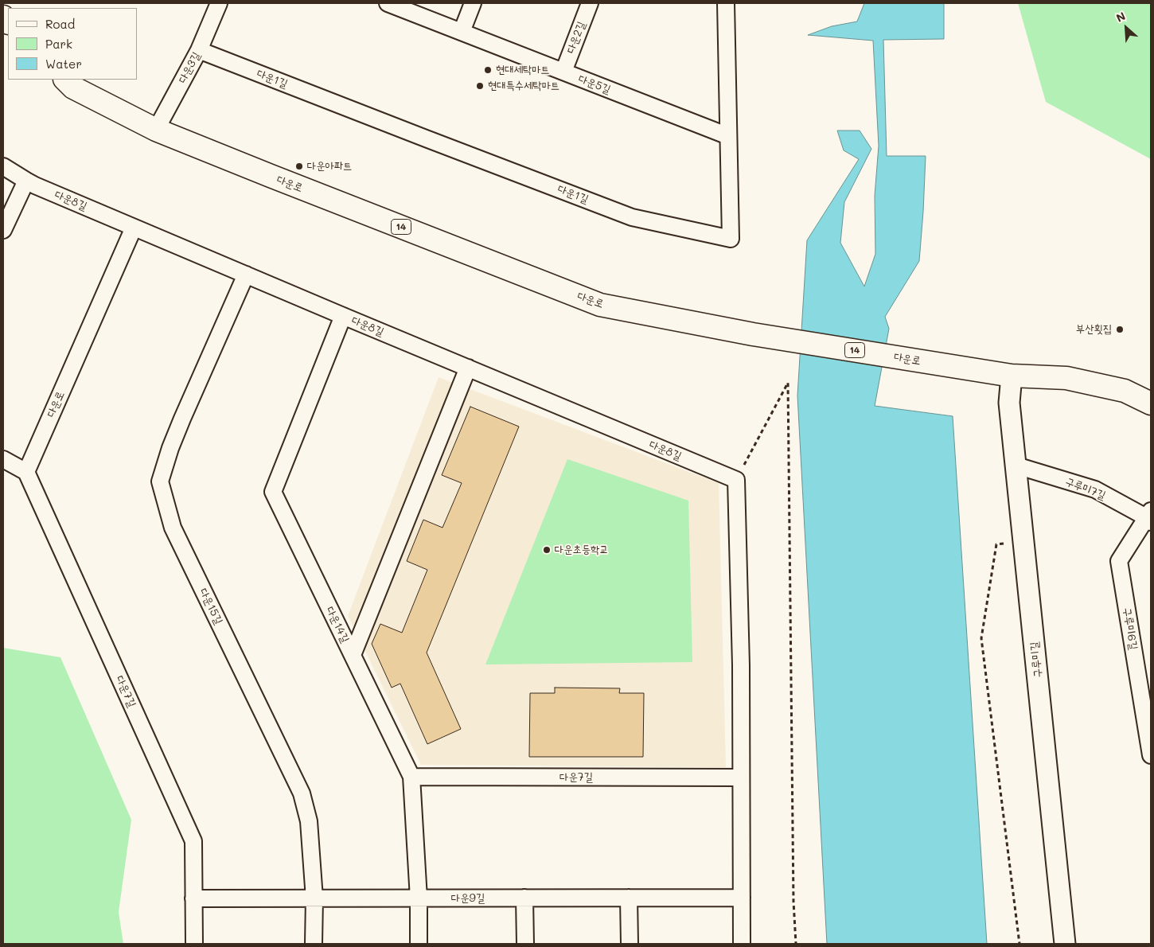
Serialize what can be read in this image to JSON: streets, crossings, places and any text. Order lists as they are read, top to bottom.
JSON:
{
  "streets": {
    "main road": ["다운로", "14"],
    "street": [
      "다운2길",
      "다운3길",
      "다운1길",
      "다운5길",
      "다운8길",
      "구루미7길",
      "다운15길",
      "다운14길",
      "구루미6길",
      "구루미길",
      "다운7길",
      "다운9길"
    ]
  },
  "crossings": [
    ["다운2길", "다운5길"],
    ["다운3길", "다운1길"],
    ["다운3길", "다운로"],
    ["다운1길", "다운5길"],
    ["다운로", "다운8길"],
    ["다운로", "구루미길"],
    ["다운로", "다운7길"],
    ["다운8길", "다운15길"],
    ["다운8길", "다운14길"],
    ["구루미7길", "구루미6길"],
    ["구루미7길", "구루미길"],
    ["다운15길", "다운9길"],
    ["다운14길", "다운7길"],
    ["다운14길", "다운9길"],
    ["다운7길", "다운9길"]
  ],
  "places": [
    "현대세탁마트",
    "현대특수세탁마트",
    "다운아파트",
    "부산횟집",
    "다운초등학교"
  ],
  "legend": ["Road", "Park", "Water"],
  "north": "top left"
}
